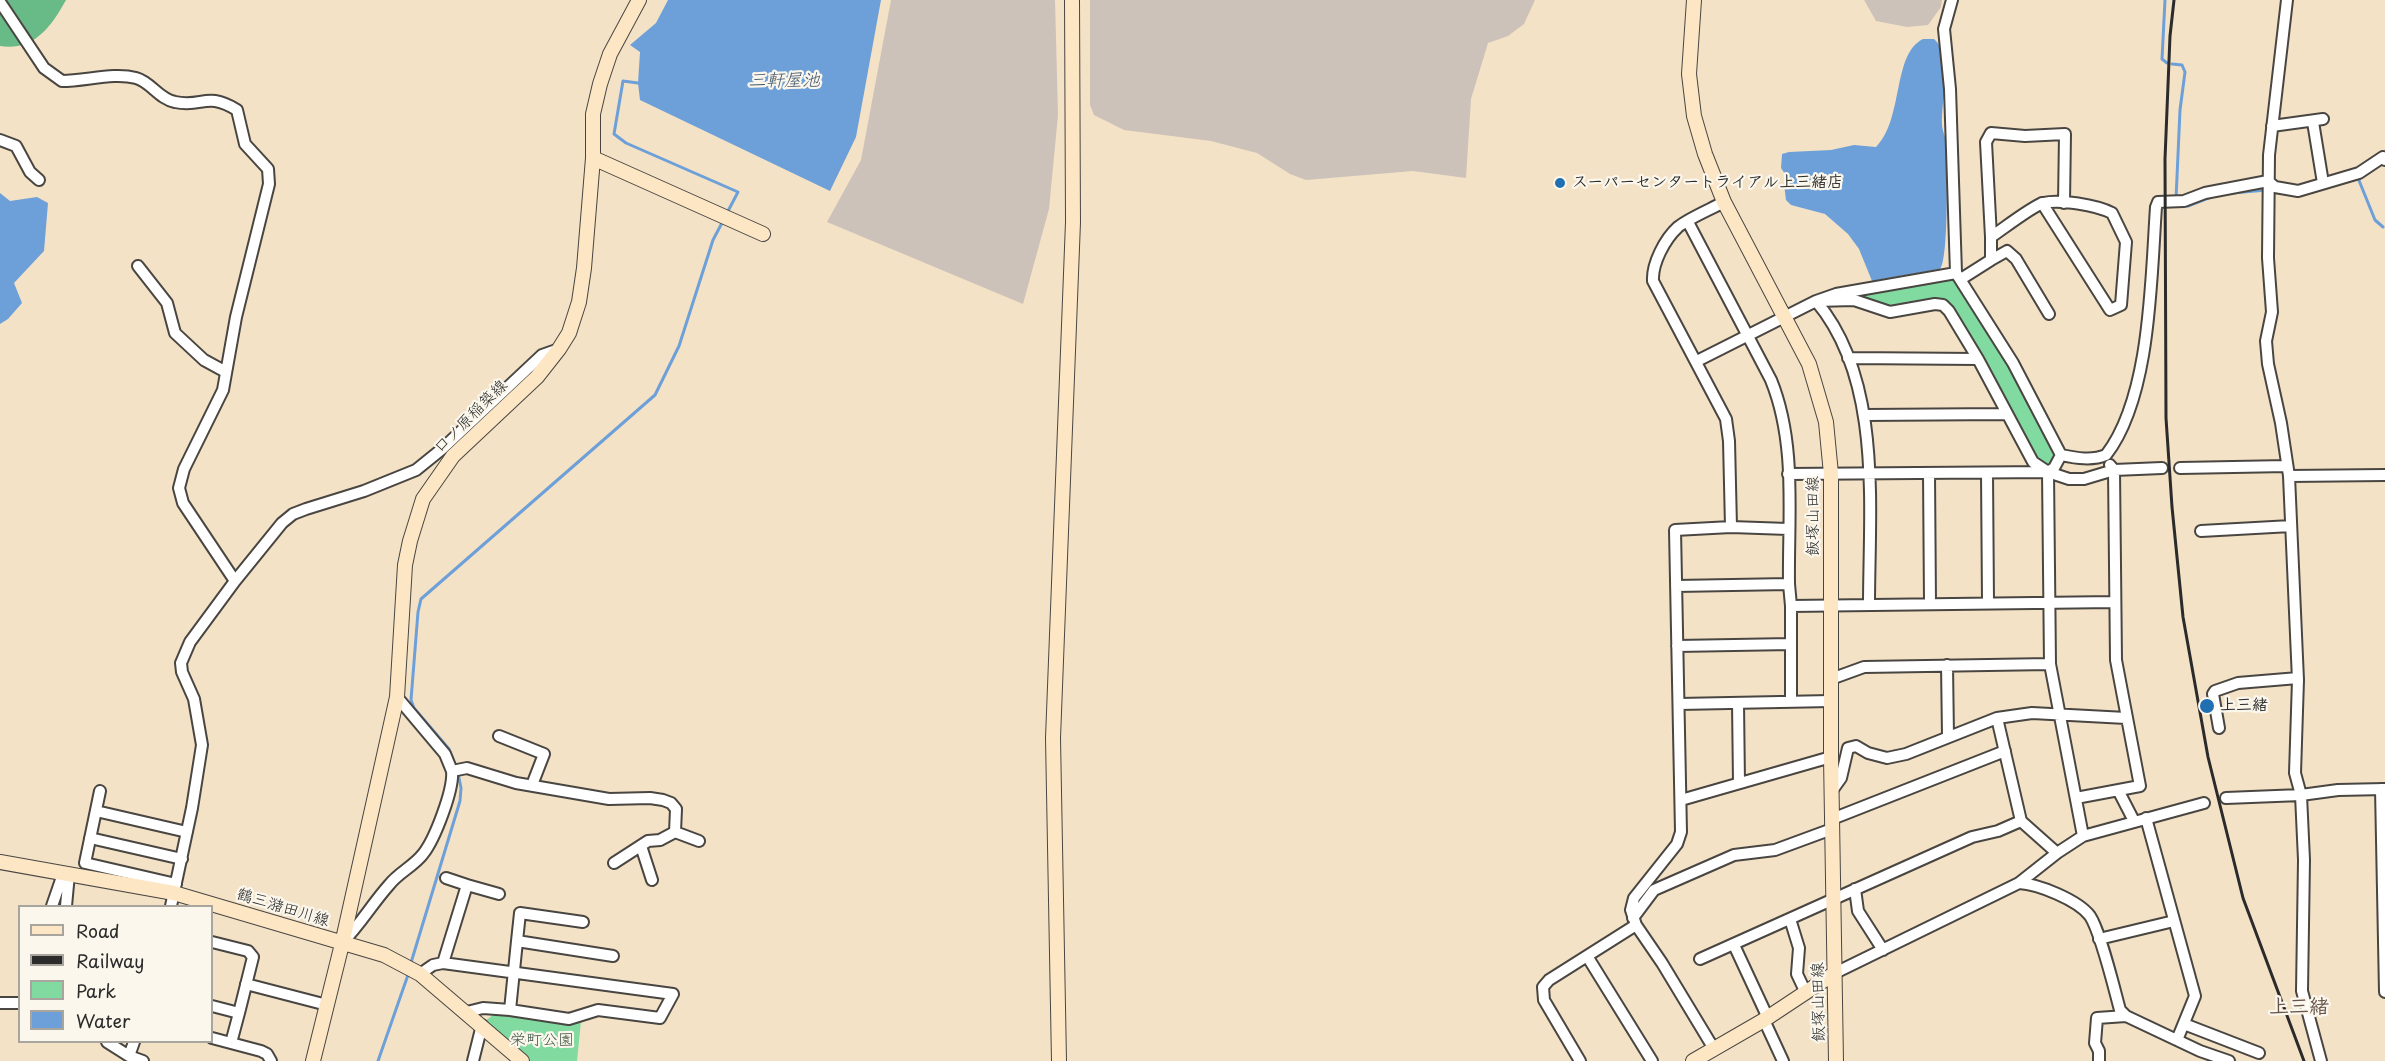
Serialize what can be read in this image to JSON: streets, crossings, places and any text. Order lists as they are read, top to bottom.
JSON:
{
  "streets": {
    "main road": ["口ノ原稲築線", "飯塚山田線", "鶴三潴田川線"]
  },
  "crossings": [
    ["口ノ原稲築線", "鶴三潴田川線"]
  ],
  "districts": ["上三緒"],
  "water": ["三軒屋池"],
  "parks": ["栄町公園"],
  "places": ["スーパーセンタートライアル上三緒店", "上三緒"],
  "legend": [
    "Road",
    "Railway",
    "Park",
    "Water"
  ]
}
